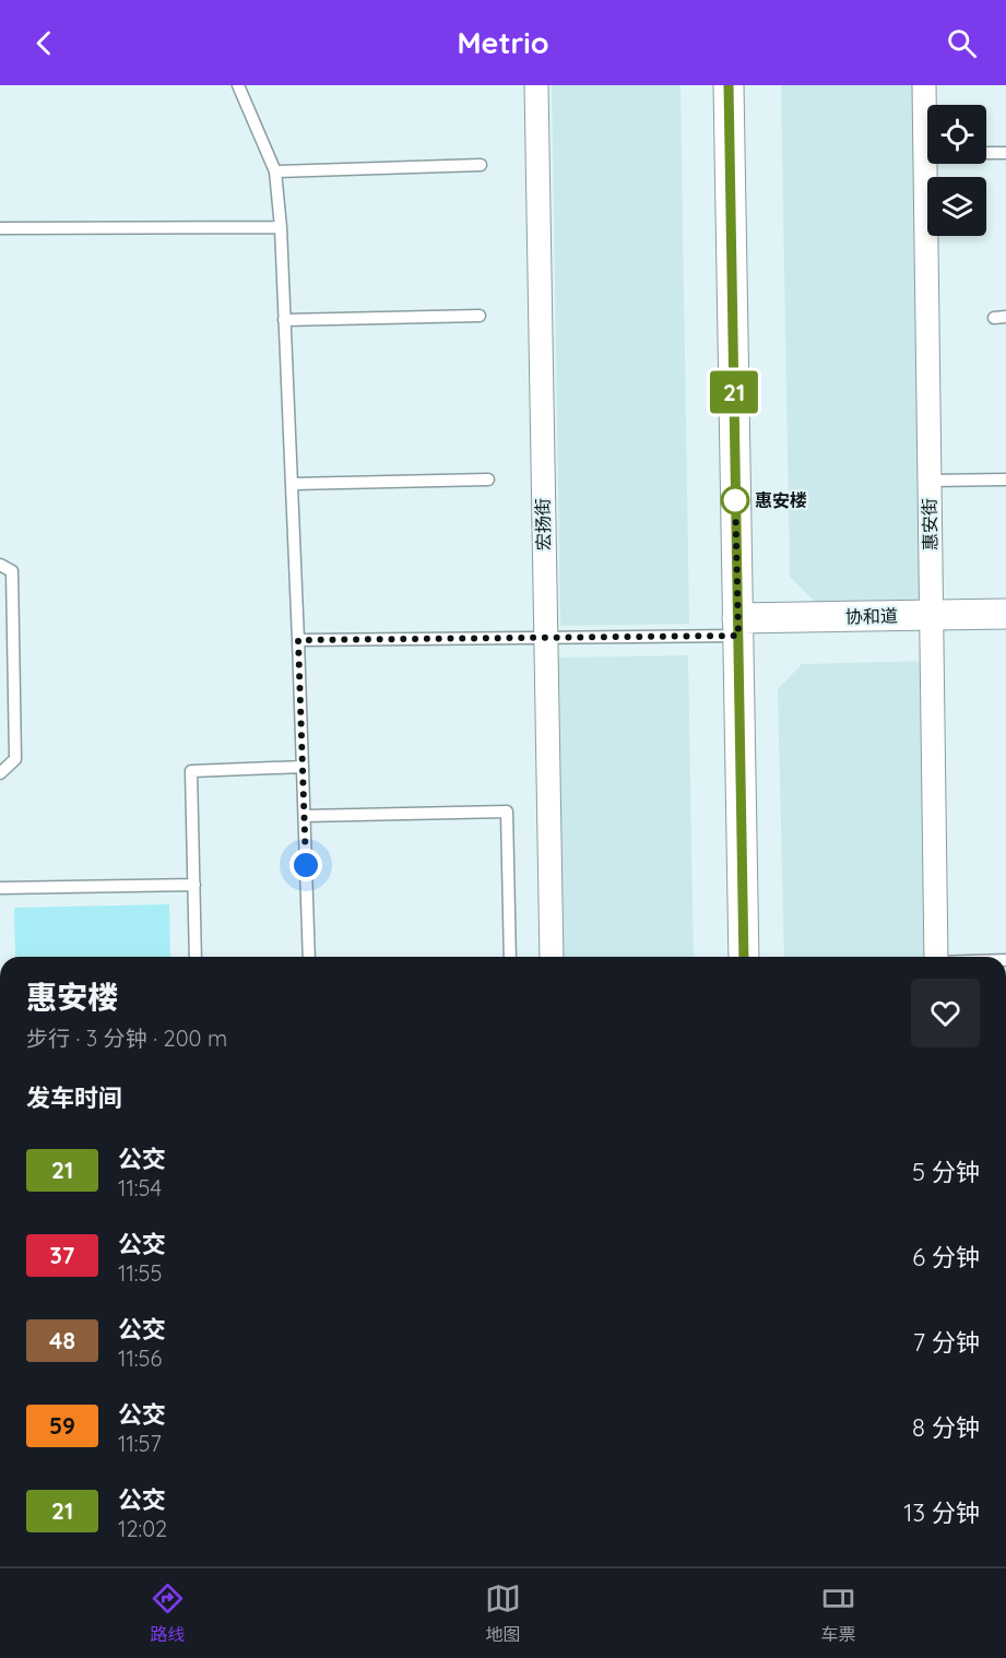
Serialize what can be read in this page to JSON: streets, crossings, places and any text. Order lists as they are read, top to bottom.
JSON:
{
  "streets": {
    "street": ["宏扬街", "惠安街", "协和道"]
  },
  "crossings": [
    ["惠安街", "协和道"]
  ],
  "places": ["惠安楼"],
  "lines": ["bus line 21"],
  "page": {
    "header": "Metrio",
    "on_map": "21",
    "heading": [
      ["惠安楼", "步行 · 3 分钟 · 200 m"],
      "发车时间"
    ],
    "list": [
      {
        "mark": "21",
        "name": "公交",
        "note": "11:54",
        "value": "5 分钟"
      },
      {
        "mark": "37",
        "name": "公交",
        "note": "11:55",
        "value": "6 分钟"
      },
      {
        "mark": "48",
        "name": "公交",
        "note": "11:56",
        "value": "7 分钟"
      },
      {
        "mark": "59",
        "name": "公交",
        "note": "11:57",
        "value": "8 分钟"
      },
      {
        "mark": "21",
        "name": "公交",
        "note": "12:02",
        "value": "13 分钟"
      }
    ],
    "tabs": ["路线", "地图", "车票"]
  }
}
